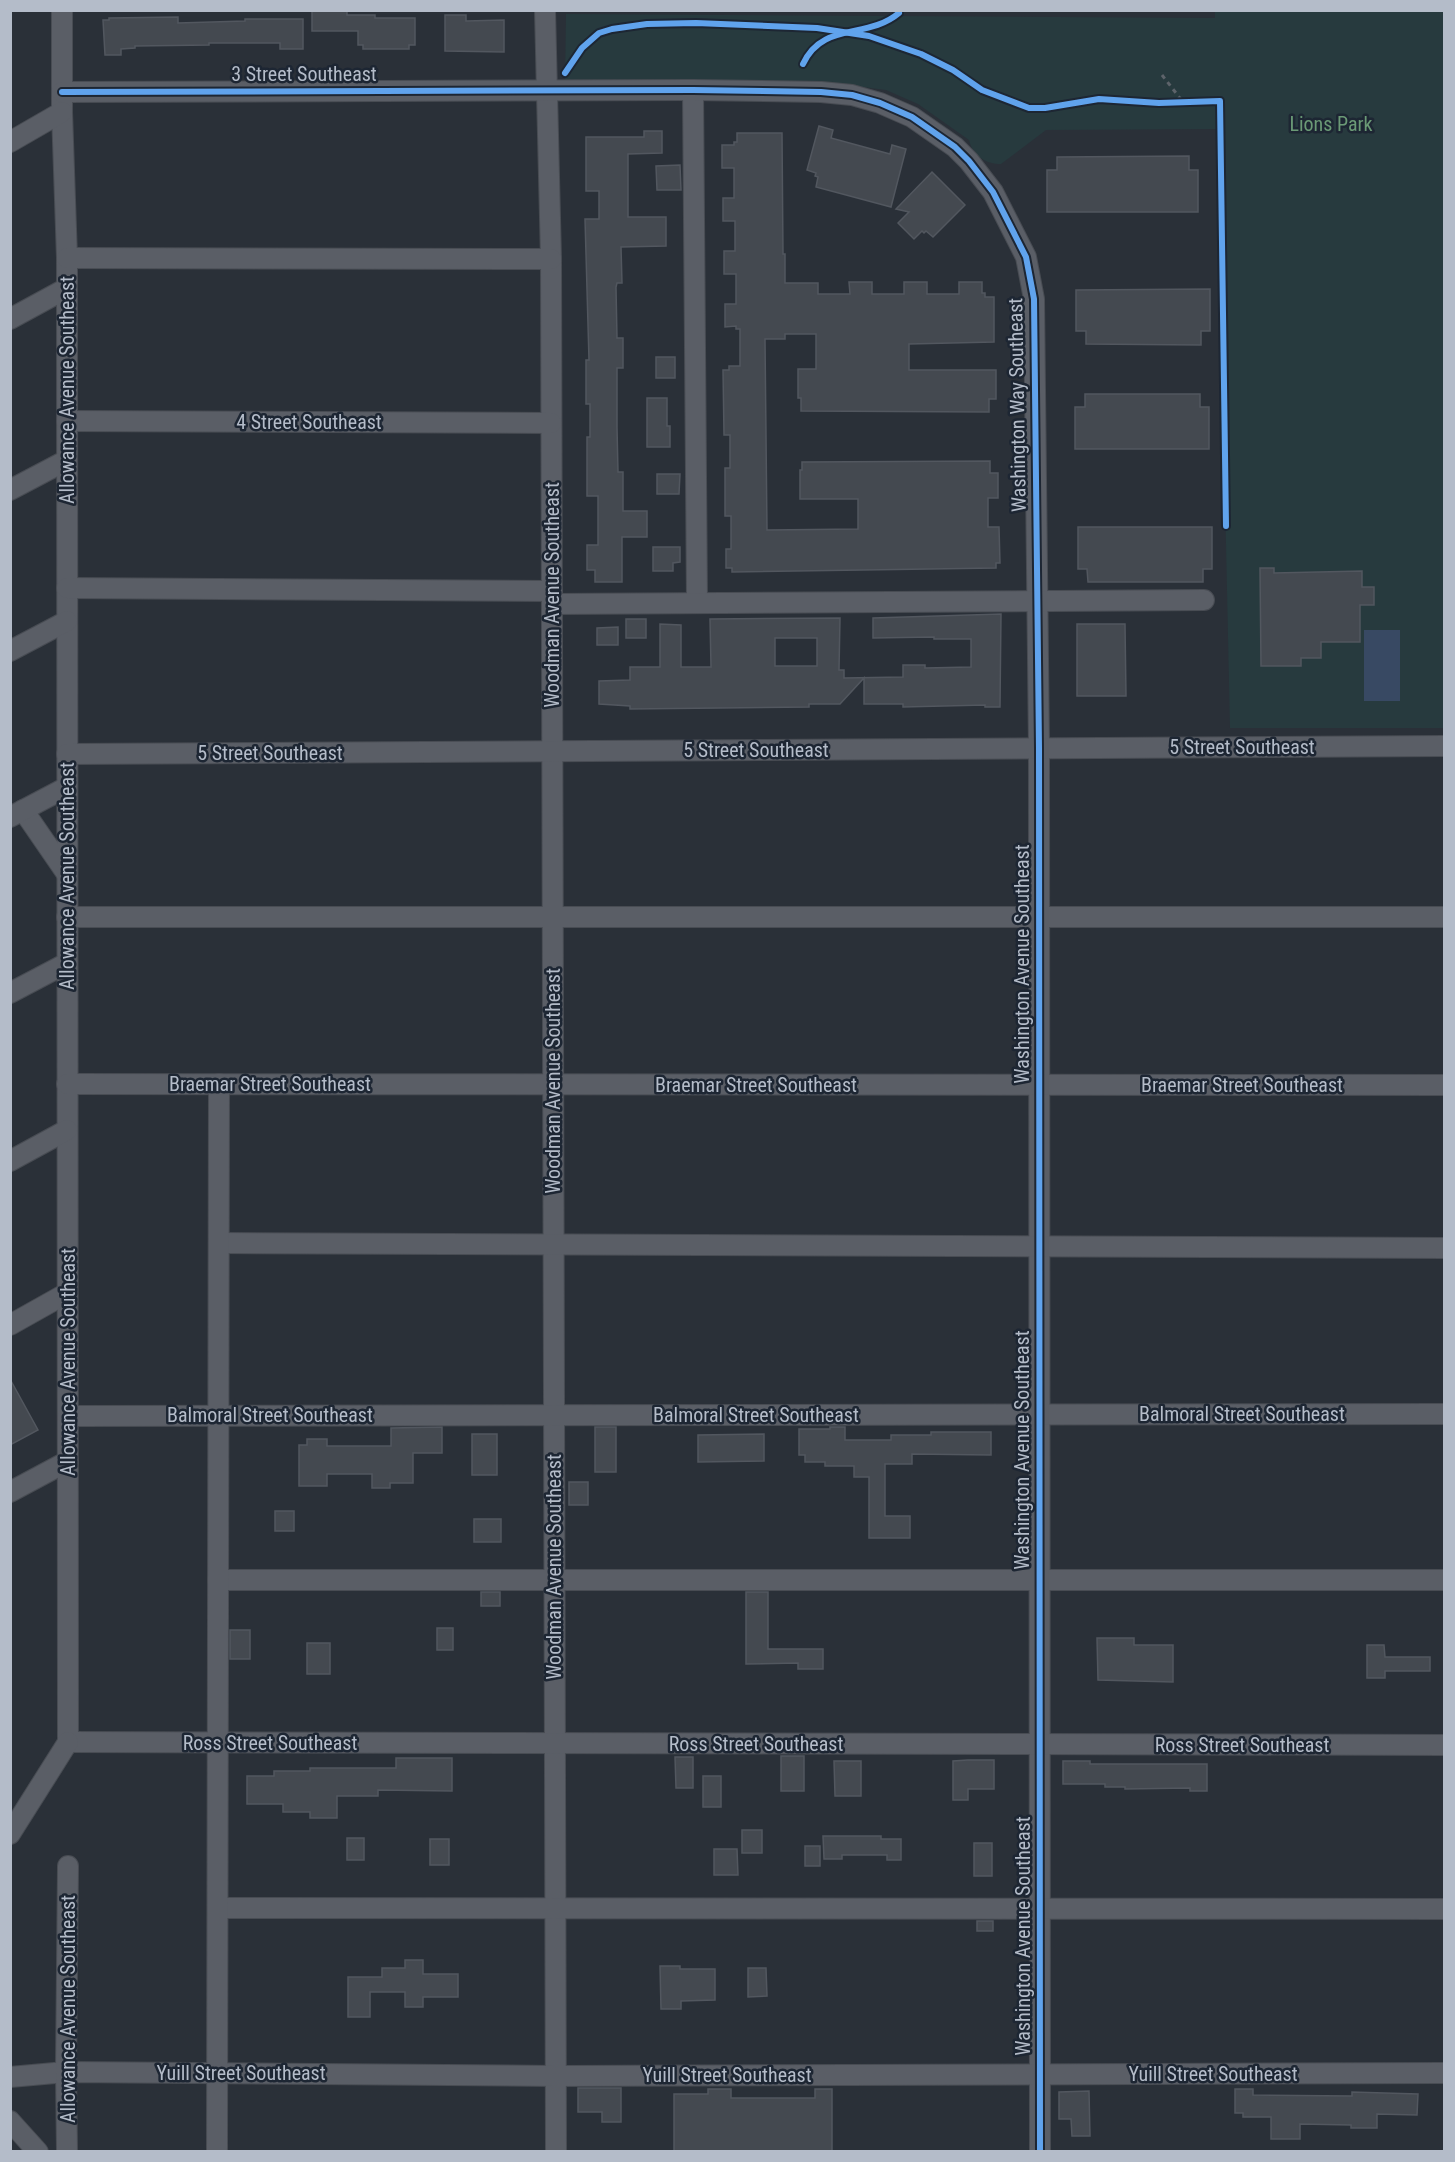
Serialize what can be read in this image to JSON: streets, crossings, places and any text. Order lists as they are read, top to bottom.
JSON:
{
  "streets": {
    "street": [
      "3 Street Southeast",
      "Allowance Avenue Southeast",
      "Washington Way Southeast",
      "4 Street Southeast",
      "Woodman Avenue Southeast",
      "5 Street Southeast",
      "Washington Avenue Southeast",
      "Braemar Street Southeast",
      "Balmoral Street Southeast",
      "Ross Street Southeast",
      "Yuill Street Southeast"
    ]
  },
  "crossings": [
    ["3 Street Southeast", "Allowance Avenue Southeast"],
    ["3 Street Southeast", "Washington Way Southeast"],
    ["3 Street Southeast", "Woodman Avenue Southeast"],
    ["Allowance Avenue Southeast", "4 Street Southeast"],
    ["Allowance Avenue Southeast", "5 Street Southeast"],
    ["Allowance Avenue Southeast", "Braemar Street Southeast"],
    ["Allowance Avenue Southeast", "Balmoral Street Southeast"],
    ["Allowance Avenue Southeast", "Ross Street Southeast"],
    ["Allowance Avenue Southeast", "Yuill Street Southeast"],
    ["Washington Way Southeast", "Woodman Avenue Southeast"],
    ["Washington Way Southeast", "5 Street Southeast"],
    ["Washington Way Southeast", "Washington Avenue Southeast"],
    ["4 Street Southeast", "Woodman Avenue Southeast"],
    ["Woodman Avenue Southeast", "5 Street Southeast"],
    ["Woodman Avenue Southeast", "Braemar Street Southeast"],
    ["Woodman Avenue Southeast", "Balmoral Street Southeast"],
    ["Woodman Avenue Southeast", "Ross Street Southeast"],
    ["Woodman Avenue Southeast", "Yuill Street Southeast"],
    ["5 Street Southeast", "Washington Avenue Southeast"],
    ["Washington Avenue Southeast", "Braemar Street Southeast"],
    ["Washington Avenue Southeast", "Balmoral Street Southeast"],
    ["Washington Avenue Southeast", "Ross Street Southeast"],
    ["Washington Avenue Southeast", "Yuill Street Southeast"]
  ],
  "parks": ["Lions Park"]
}
